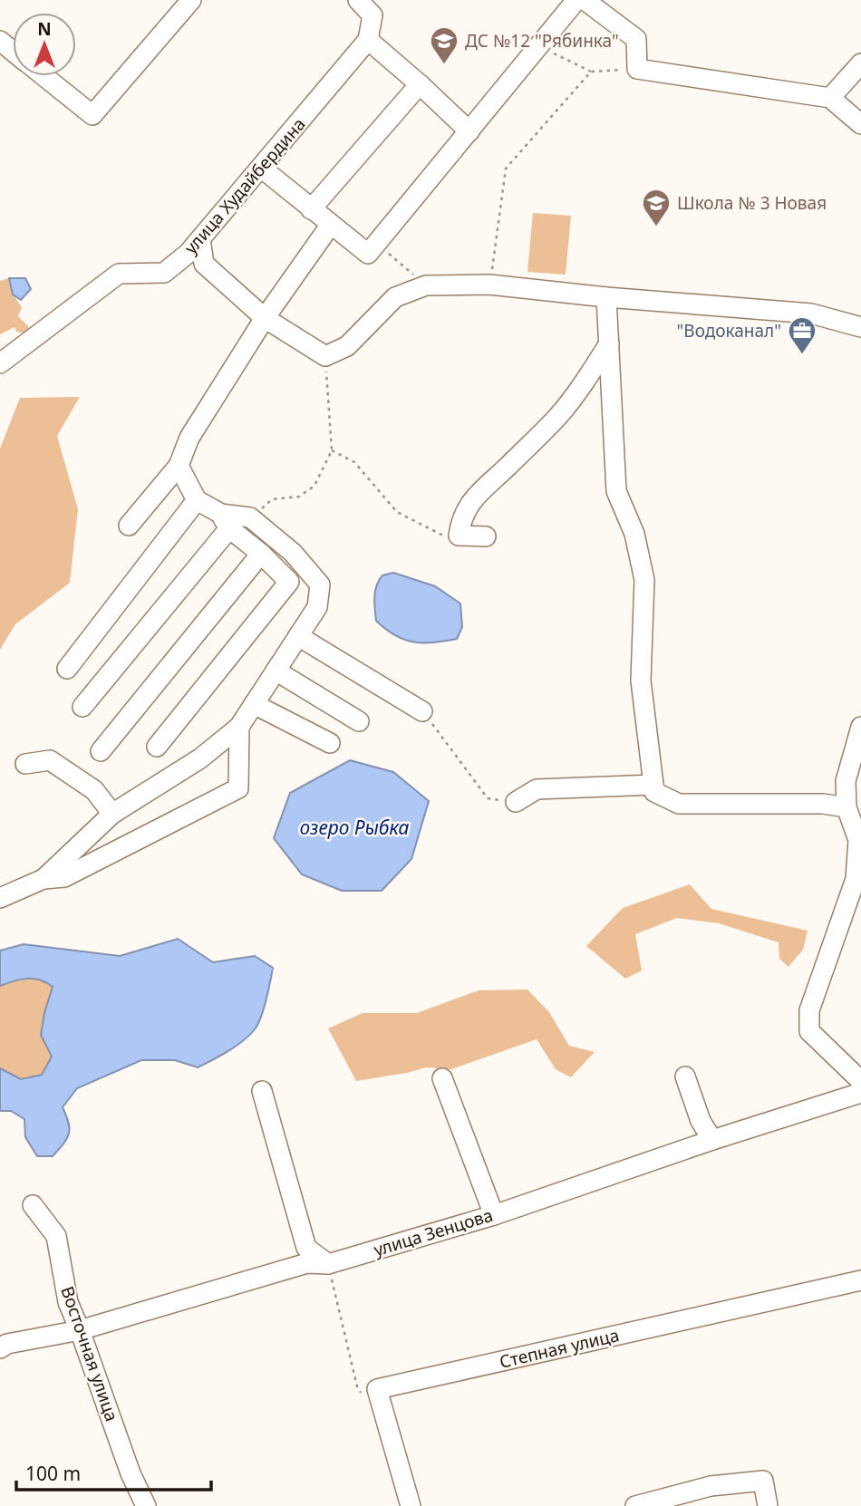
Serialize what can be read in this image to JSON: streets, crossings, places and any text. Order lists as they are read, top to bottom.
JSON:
{
  "streets": {
    "street": [
      "улица Худайбердина",
      "улица Зенцова",
      "Степная улица",
      "Восточная улица"
    ]
  },
  "crossings": [
    ["улица Зенцова", "Восточная улица"]
  ],
  "water": ["озеро Рыбка"],
  "places": {
    "school or university": ["ДС №12 \"Рябинка\"", "Школа № 3 Новая"],
    "office": ["\"Водоканал\""]
  },
  "scale_bar": "100 m",
  "north": "top"
}
